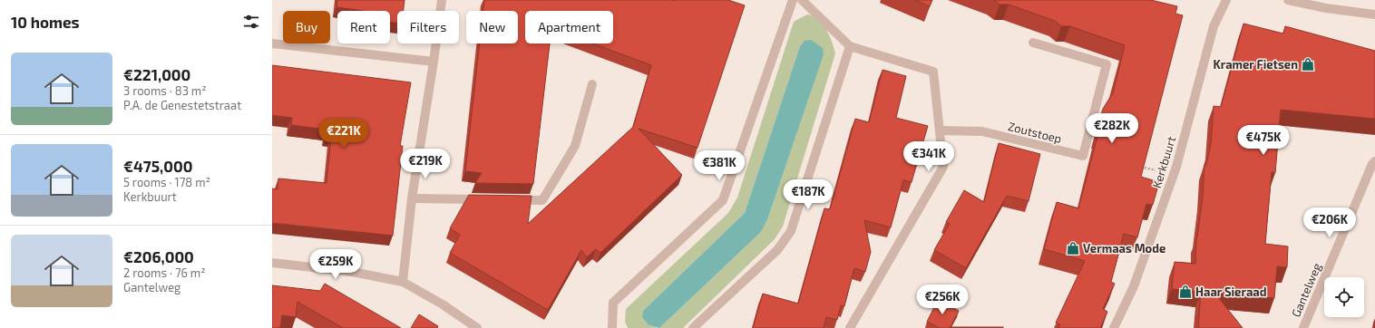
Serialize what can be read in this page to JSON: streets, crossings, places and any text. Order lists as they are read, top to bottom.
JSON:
{
  "streets": {
    "street": ["Zoutstoep", "Kerkbuurt", "Gantelweg"]
  },
  "places": {
    "shop": ["Kramer Fietsen", "Vermaas Mode", "Haar Sieraad"]
  },
  "page": {
    "heading": "10 homes",
    "chip": [
      "Buy",
      "Rent",
      "Filters",
      "New",
      "Apartment"
    ],
    "list": [
      {
        "name": "€221,000",
        "note": "3 rooms · 83 m² · P.A. de Genestetstraat"
      },
      {
        "name": "€475,000",
        "note": "5 rooms · 178 m² · Kerkbuurt"
      },
      {
        "name": "€206,000",
        "note": "2 rooms · 76 m² · Gantelweg"
      }
    ],
    "price": [
      "€282K",
      "€221K",
      "€475K",
      "€341K",
      "€219K",
      "€381K",
      "€187K",
      "€206K",
      "€259K",
      "€256K"
    ]
  }
}
